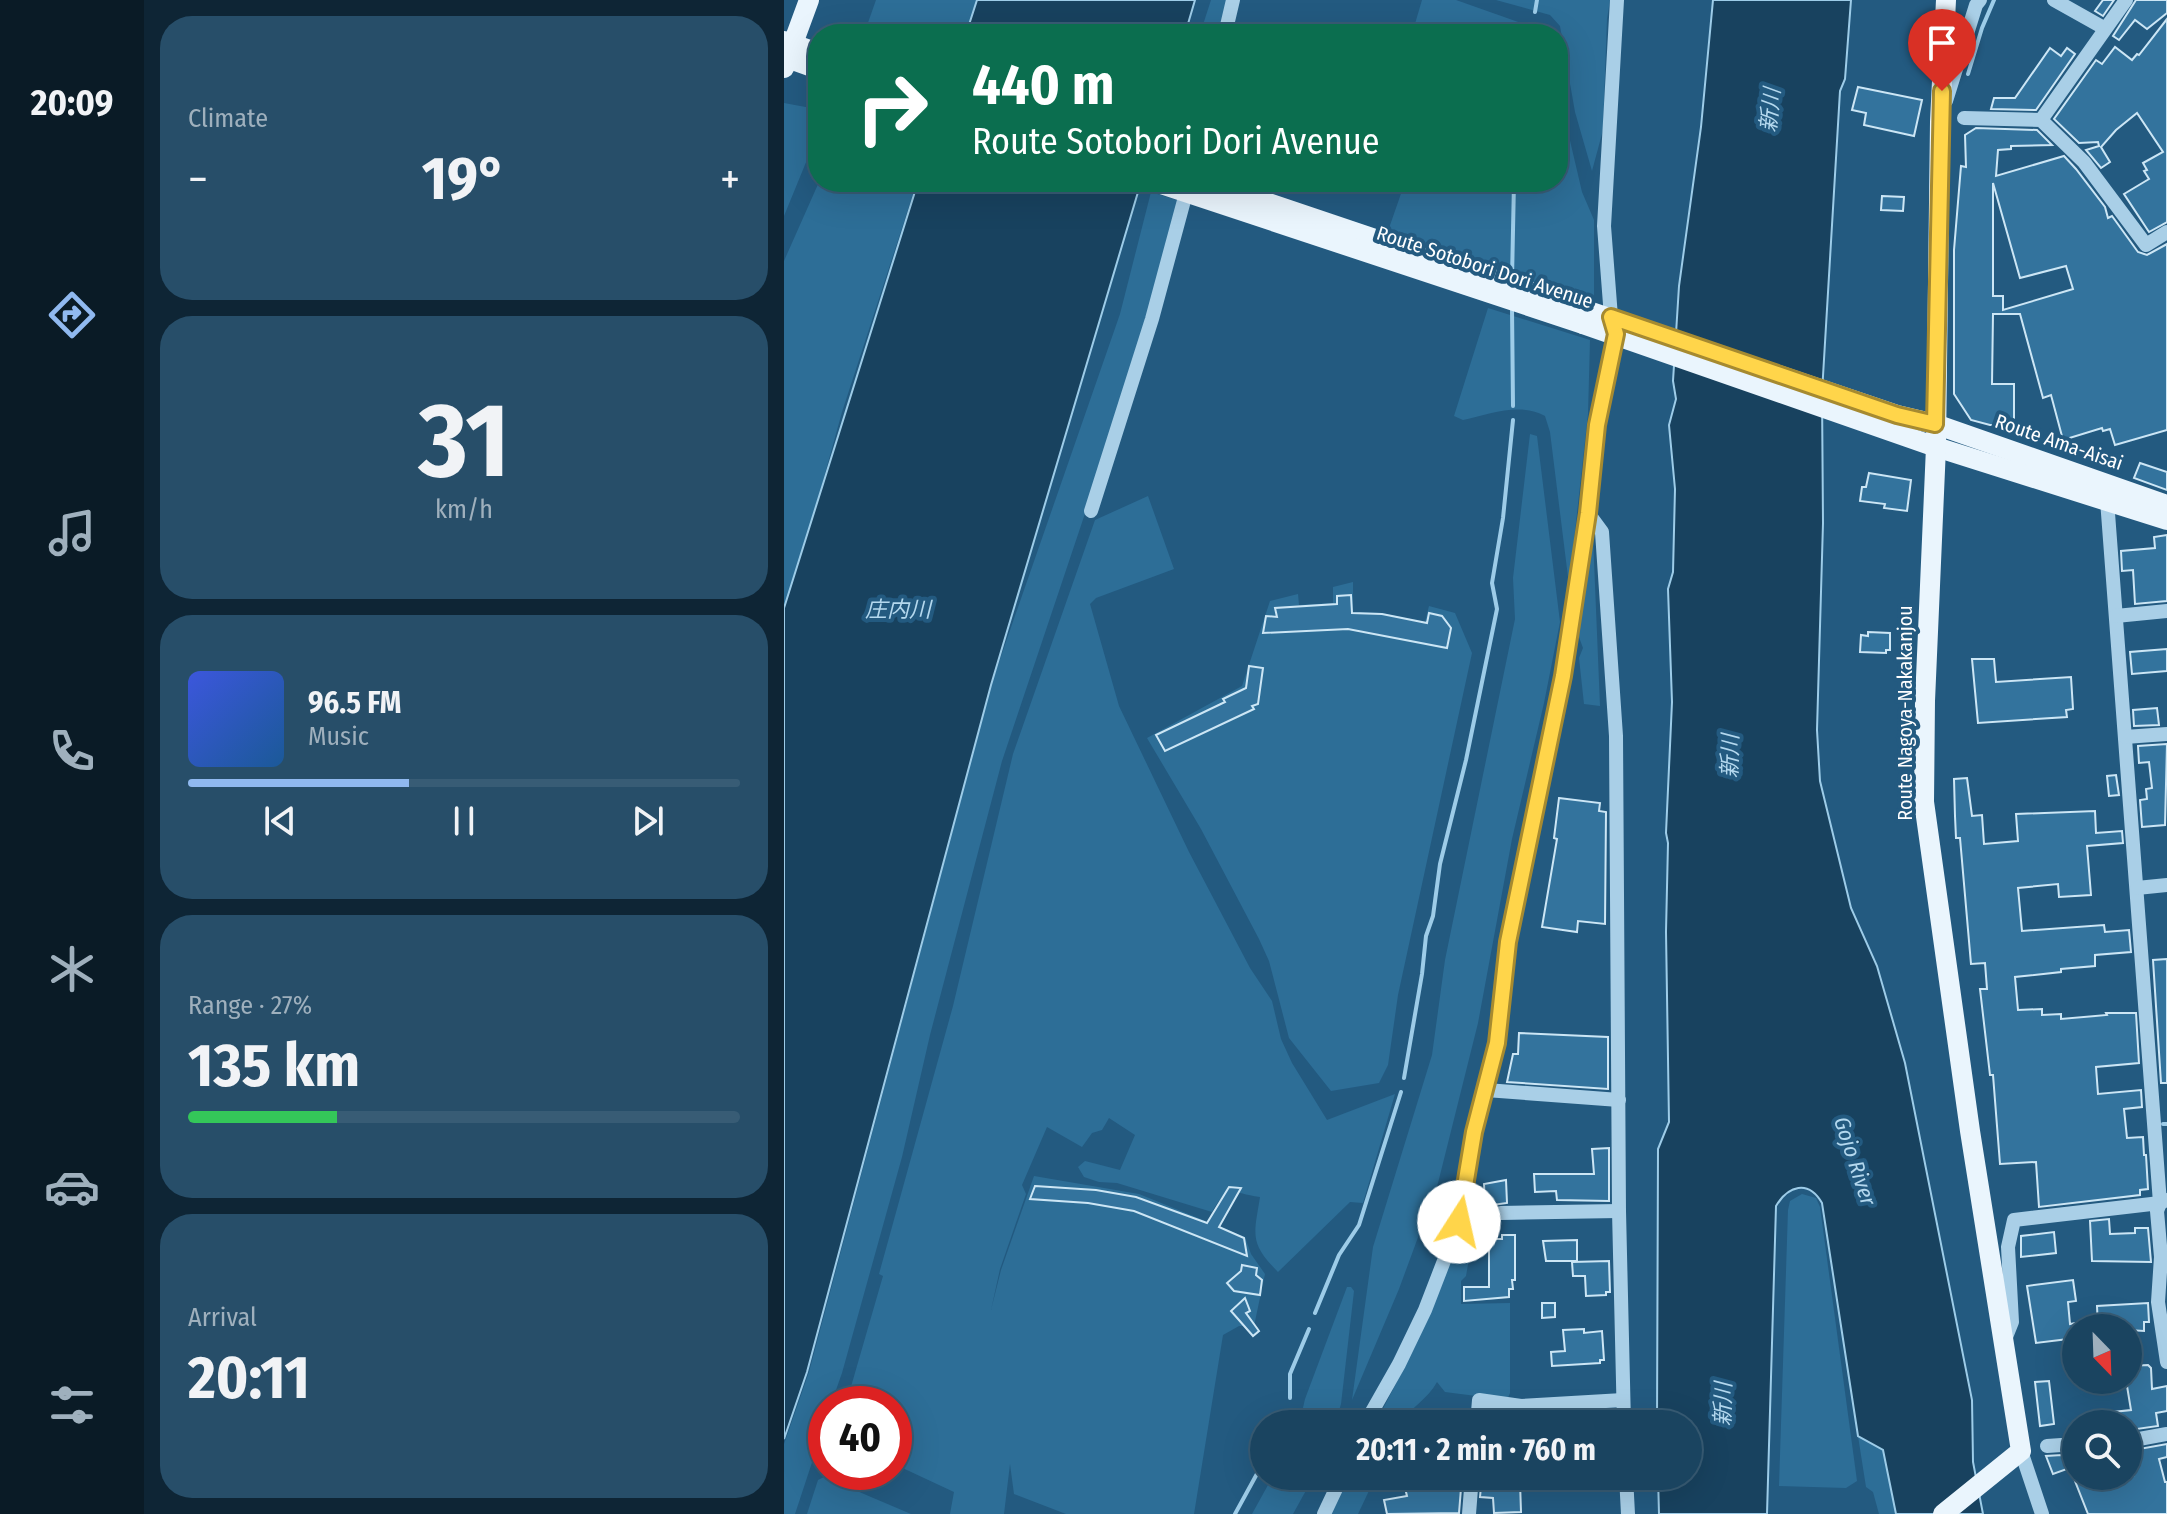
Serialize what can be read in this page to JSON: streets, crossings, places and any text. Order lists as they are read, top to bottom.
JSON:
{
  "streets": {
    "main road": ["Route Sotobori Dori Avenue", "Route Ama-Aisai", "Route Nagoya-Nakakanjou"]
  },
  "crossings": [
    ["Route Sotobori Dori Avenue", "Route Ama-Aisai"],
    ["Route Sotobori Dori Avenue", "Route Nagoya-Nakakanjou"],
    ["Route Ama-Aisai", "Route Nagoya-Nakakanjou"]
  ],
  "water": ["新川", "庄内川", "Gojo River"],
  "north": "bottom right",
  "page": {
    "tabs": "20:09",
    "tile": [
      "Climate",
      ["31", "km/h"],
      ["Range · 27%", "135 km"],
      ["Arrival", "20:11"]
    ],
    "turn": ["440 m", "Route Sotobori Dori Avenue"],
    "heat": ["−", "19°", "+"],
    "song": ["96.5 FM", "Music"],
    "limit": "40",
    "trip": "20:11 · 2 min · 760 m"
  }
}
